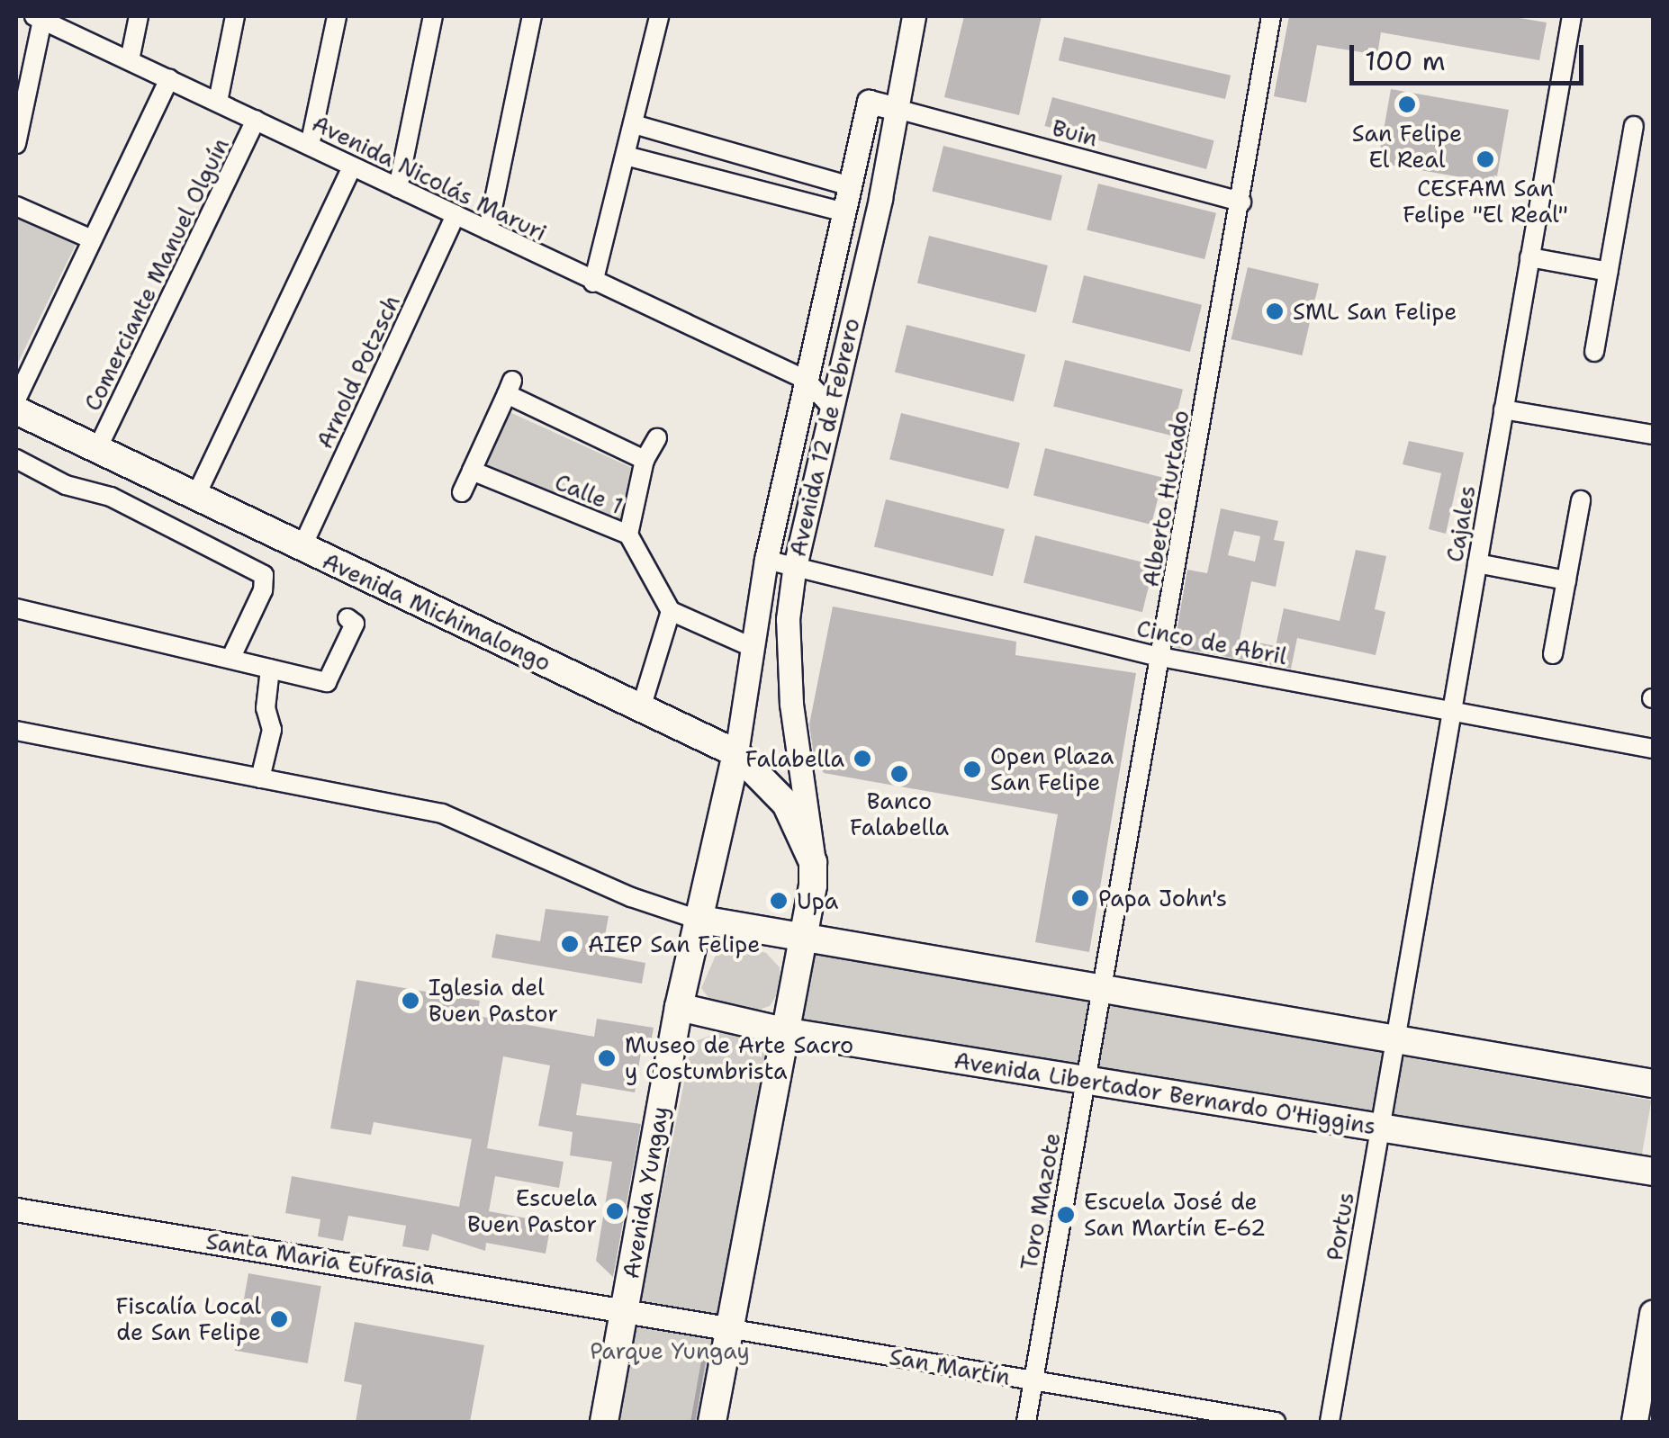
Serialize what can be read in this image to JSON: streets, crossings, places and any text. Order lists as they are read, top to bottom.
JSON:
{
  "streets": {
    "main road": ["Avenida Michimalongo", "Avenida Libertador Bernardo O'Higgins", "Avenida Yungay"],
    "street": [
      "Buin",
      "Avenida Nicolás Maruri",
      "Comerciante Manuel Olguín",
      "Arnold Potzsch",
      "Avenida 12 de Febrero",
      "Calle 1",
      "Alberto Hurtado",
      "Cajales",
      "Cinco de Abril",
      "Toro Mazote",
      "Portus",
      "Santa Maria Eufrasia",
      "San Martín"
    ]
  },
  "crossings": [
    ["Buin", "Avenida 12 de Febrero"],
    ["Buin", "Alberto Hurtado"],
    ["Avenida Nicolás Maruri", "Comerciante Manuel Olguín"],
    ["Avenida Nicolás Maruri", "Arnold Potzsch"],
    ["Avenida Nicolás Maruri", "Avenida 12 de Febrero"],
    ["Comerciante Manuel Olguín", "Avenida Michimalongo"],
    ["Arnold Potzsch", "Avenida Michimalongo"],
    ["Avenida 12 de Febrero", "Avenida Michimalongo"],
    ["Avenida 12 de Febrero", "Cinco de Abril"],
    ["Avenida 12 de Febrero", "Avenida Yungay"],
    ["Alberto Hurtado", "Cinco de Abril"],
    ["Alberto Hurtado", "Toro Mazote"],
    ["Cajales", "Cinco de Abril"],
    ["Cajales", "Portus"],
    ["Avenida Michimalongo", "Avenida Yungay"],
    ["Avenida Libertador Bernardo O'Higgins", "Avenida Yungay"],
    ["Avenida Libertador Bernardo O'Higgins", "Toro Mazote"],
    ["Avenida Libertador Bernardo O'Higgins", "Portus"],
    ["Avenida Yungay", "Santa Maria Eufrasia"],
    ["Avenida Yungay", "San Martín"],
    ["Toro Mazote", "San Martín"],
    ["Santa Maria Eufrasia", "San Martín"]
  ],
  "parks": ["Parque Yungay"],
  "places": [
    "San Felipe El Real",
    "CESFAM San Felipe \"El Real\"",
    "SML San Felipe",
    "Falabella",
    "Open Plaza San Felipe",
    "Banco Falabella",
    "Papa John's",
    "Upa",
    "AIEP San Felipe",
    "Iglesia del Buen Pastor",
    "Museo de Arte Sacro y Costumbrista",
    "Escuela Buen Pastor",
    "Escuela José de San Martín E-62",
    "Fiscalía Local de San Felipe"
  ],
  "scale_bar": "100 m"
}
